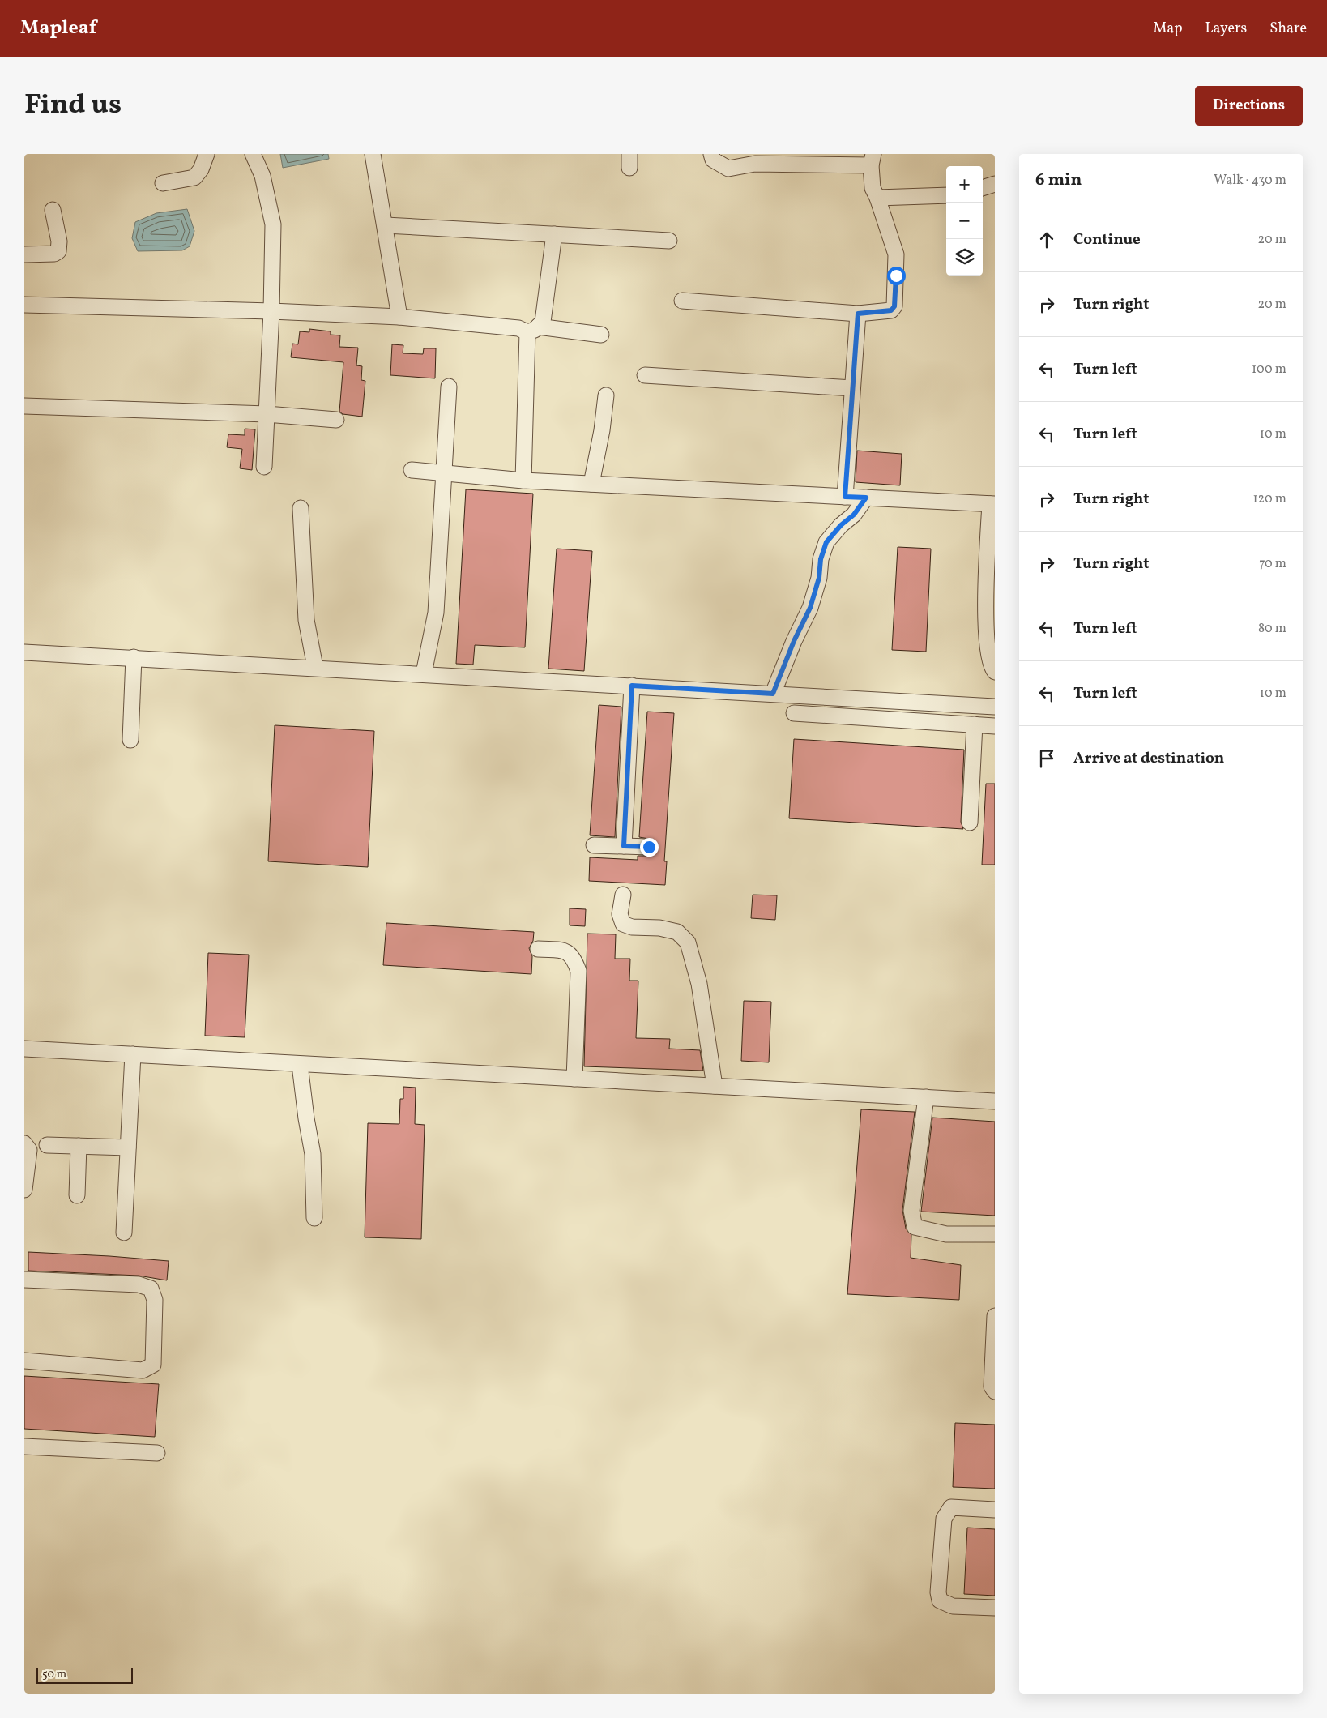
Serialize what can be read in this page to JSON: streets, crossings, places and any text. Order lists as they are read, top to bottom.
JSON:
{
  "scale_bar": "50 m",
  "page": {
    "header": "Mapleaf",
    "nav": ["Map", "Layers", "Share"],
    "title": "Find us",
    "buttons": "Directions",
    "heading": ["6 min", "Walk · 430 m"],
    "map_buttons": ["+", "−"],
    "list": [
      ["Continue", "20 m"],
      ["Turn right", "20 m"],
      ["Turn left", "100 m"],
      ["Turn left", "10 m"],
      ["Turn right", "120 m"],
      ["Turn right", "70 m"],
      ["Turn left", "80 m"],
      ["Turn left", "10 m"],
      "Arrive at destination"
    ],
    "scale": "50 m"
  }
}
